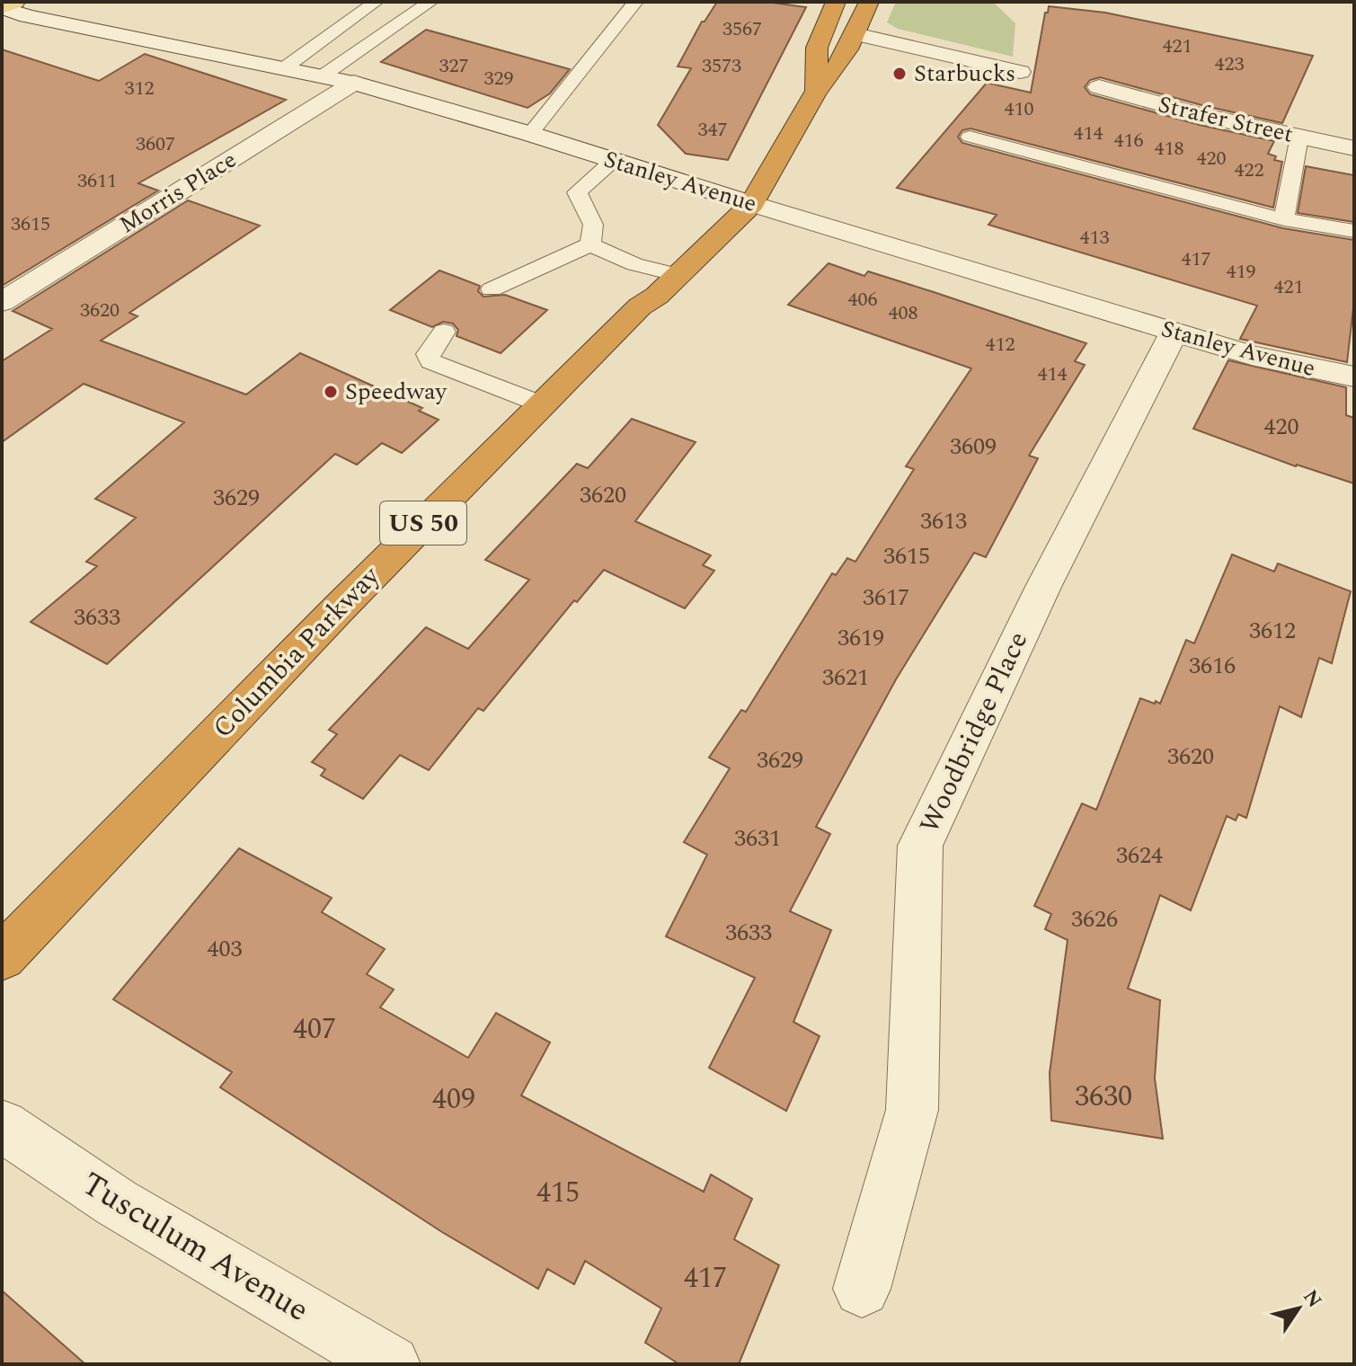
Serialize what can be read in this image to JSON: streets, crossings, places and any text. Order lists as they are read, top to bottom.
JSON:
{
  "streets": {
    "highway": ["US 50", "Columbia Parkway"],
    "street": [
      "Strafer Street",
      "Stanley Avenue",
      "Morris Place",
      "Woodbridge Place",
      "Tusculum Avenue"
    ]
  },
  "crossings": [
    ["Stanley Avenue", "Morris Place"],
    ["Stanley Avenue", "Columbia Parkway"],
    ["Stanley Avenue", "Woodbridge Place"]
  ],
  "places": ["Starbucks", "Speedway"],
  "house_numbers": [
    "3567",
    "421",
    "423",
    "327",
    "3573",
    "329",
    "312",
    "410",
    "347",
    "414",
    "416",
    "3607",
    "418",
    "420",
    "422",
    "3611",
    "3615",
    "413",
    "417",
    "419",
    "421",
    "406",
    "3620",
    "408",
    "412",
    "414",
    "420",
    "3609",
    "3620",
    "3629",
    "3613",
    "3615",
    "3617",
    "3633",
    "3612",
    "3619",
    "3616",
    "3621",
    "3620",
    "3629",
    "3631",
    "3624",
    "3626",
    "3633",
    "403",
    "407",
    "3630",
    "409",
    "415",
    "417"
  ],
  "north": "top right"
}
